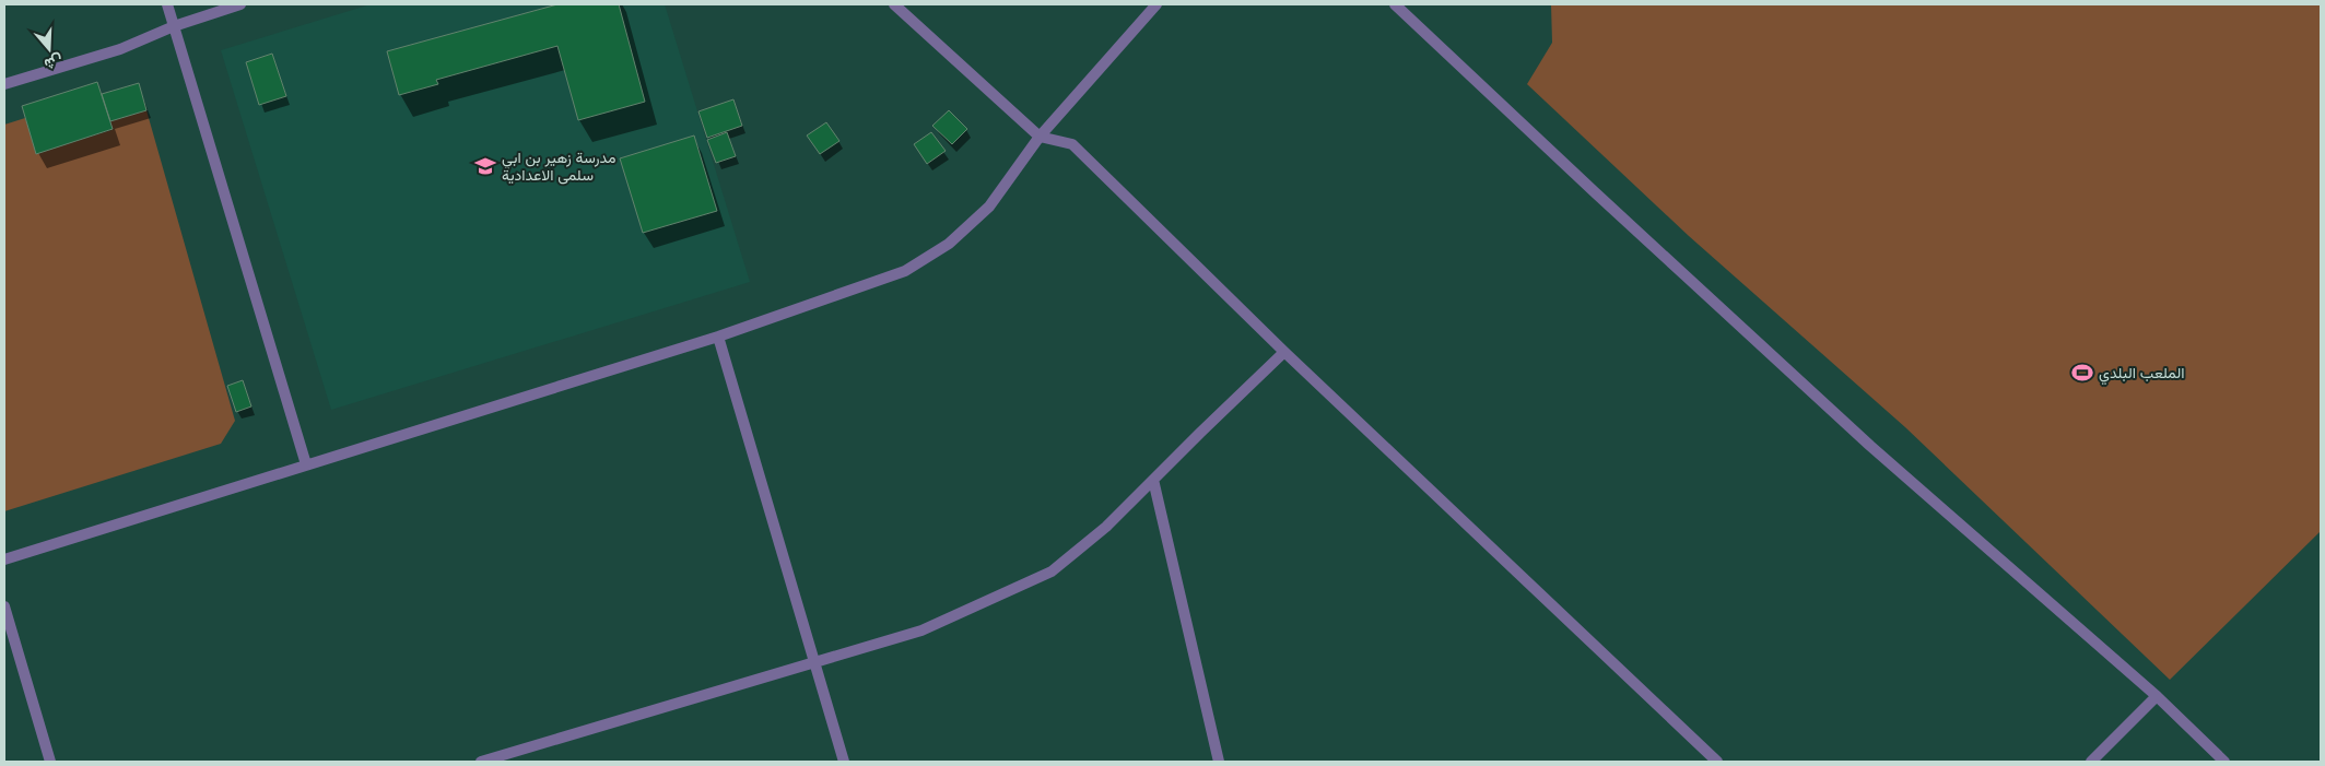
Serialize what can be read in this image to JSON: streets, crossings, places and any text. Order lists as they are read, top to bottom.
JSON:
{
  "places": {
    "school or university": ["مدرسة زهير بن ابي سلمى الاعدادية"],
    "sports": ["الملعب البلدي"]
  },
  "north": "bottom"
}
